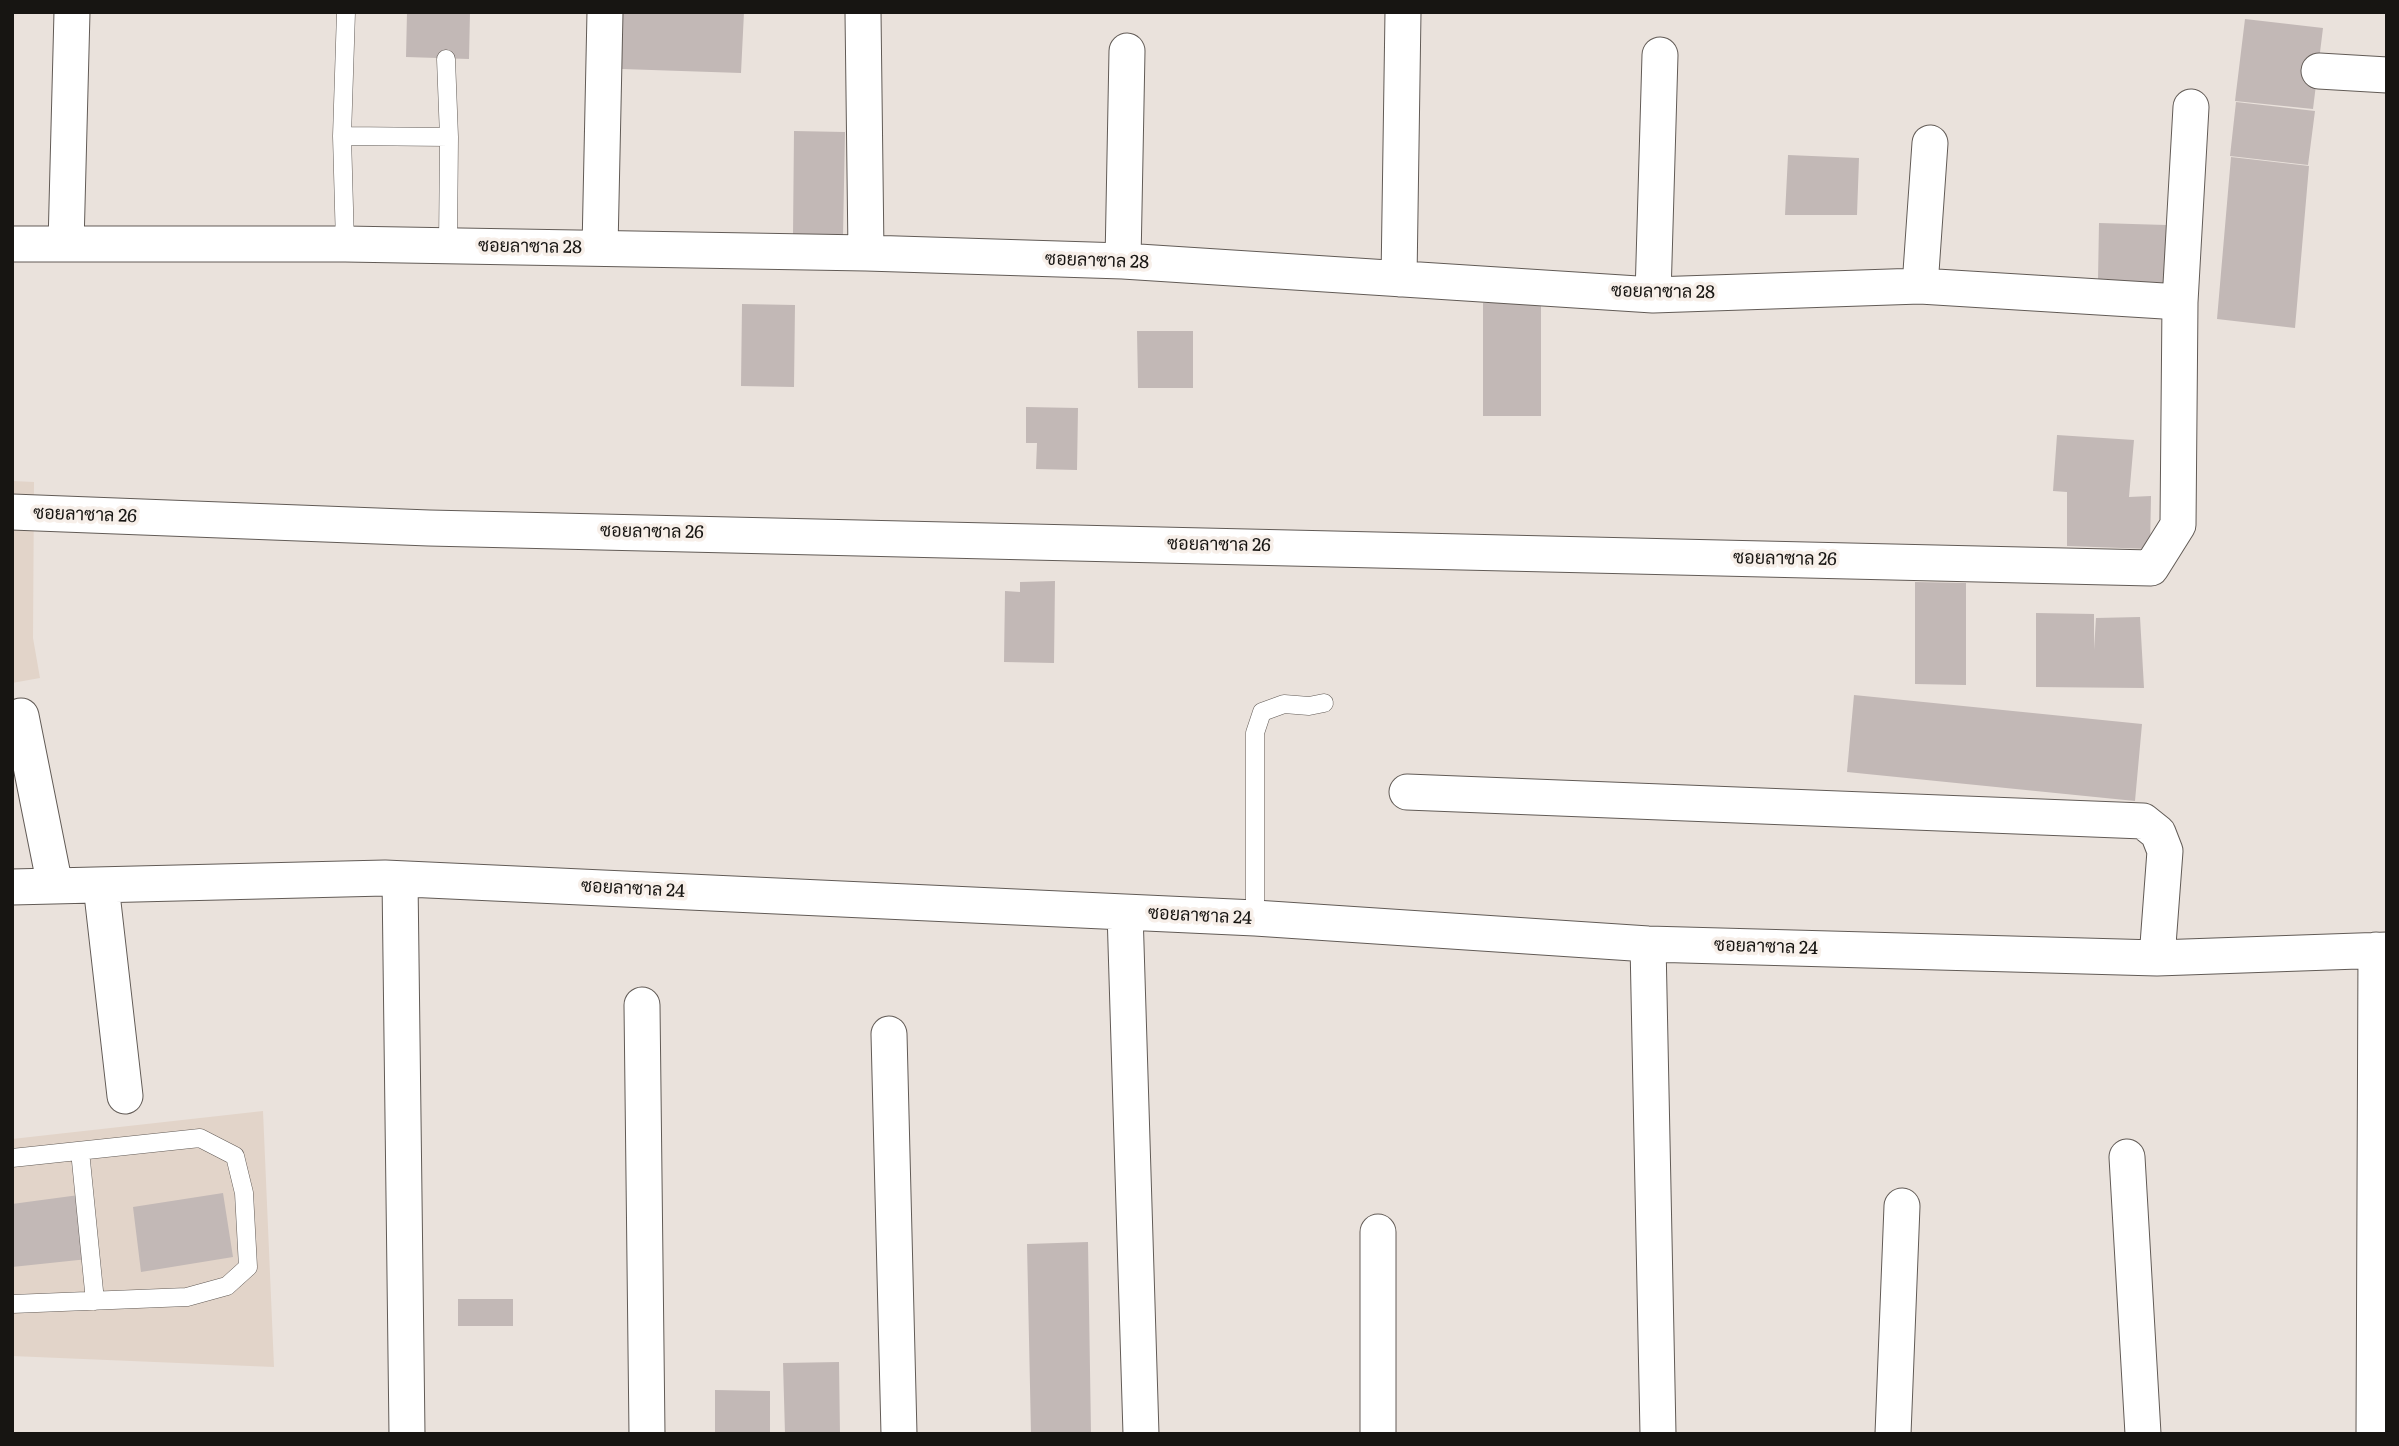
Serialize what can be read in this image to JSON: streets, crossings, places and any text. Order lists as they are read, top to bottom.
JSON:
{
  "streets": {
    "street": ["ซอยลาซาล 28", "ซอยลาซาล 26", "ซอยลาซาล 24"]
  },
  "crossings": [
    ["ซอยลาซาล 28", "ซอยลาซาล 26"]
  ]
}
